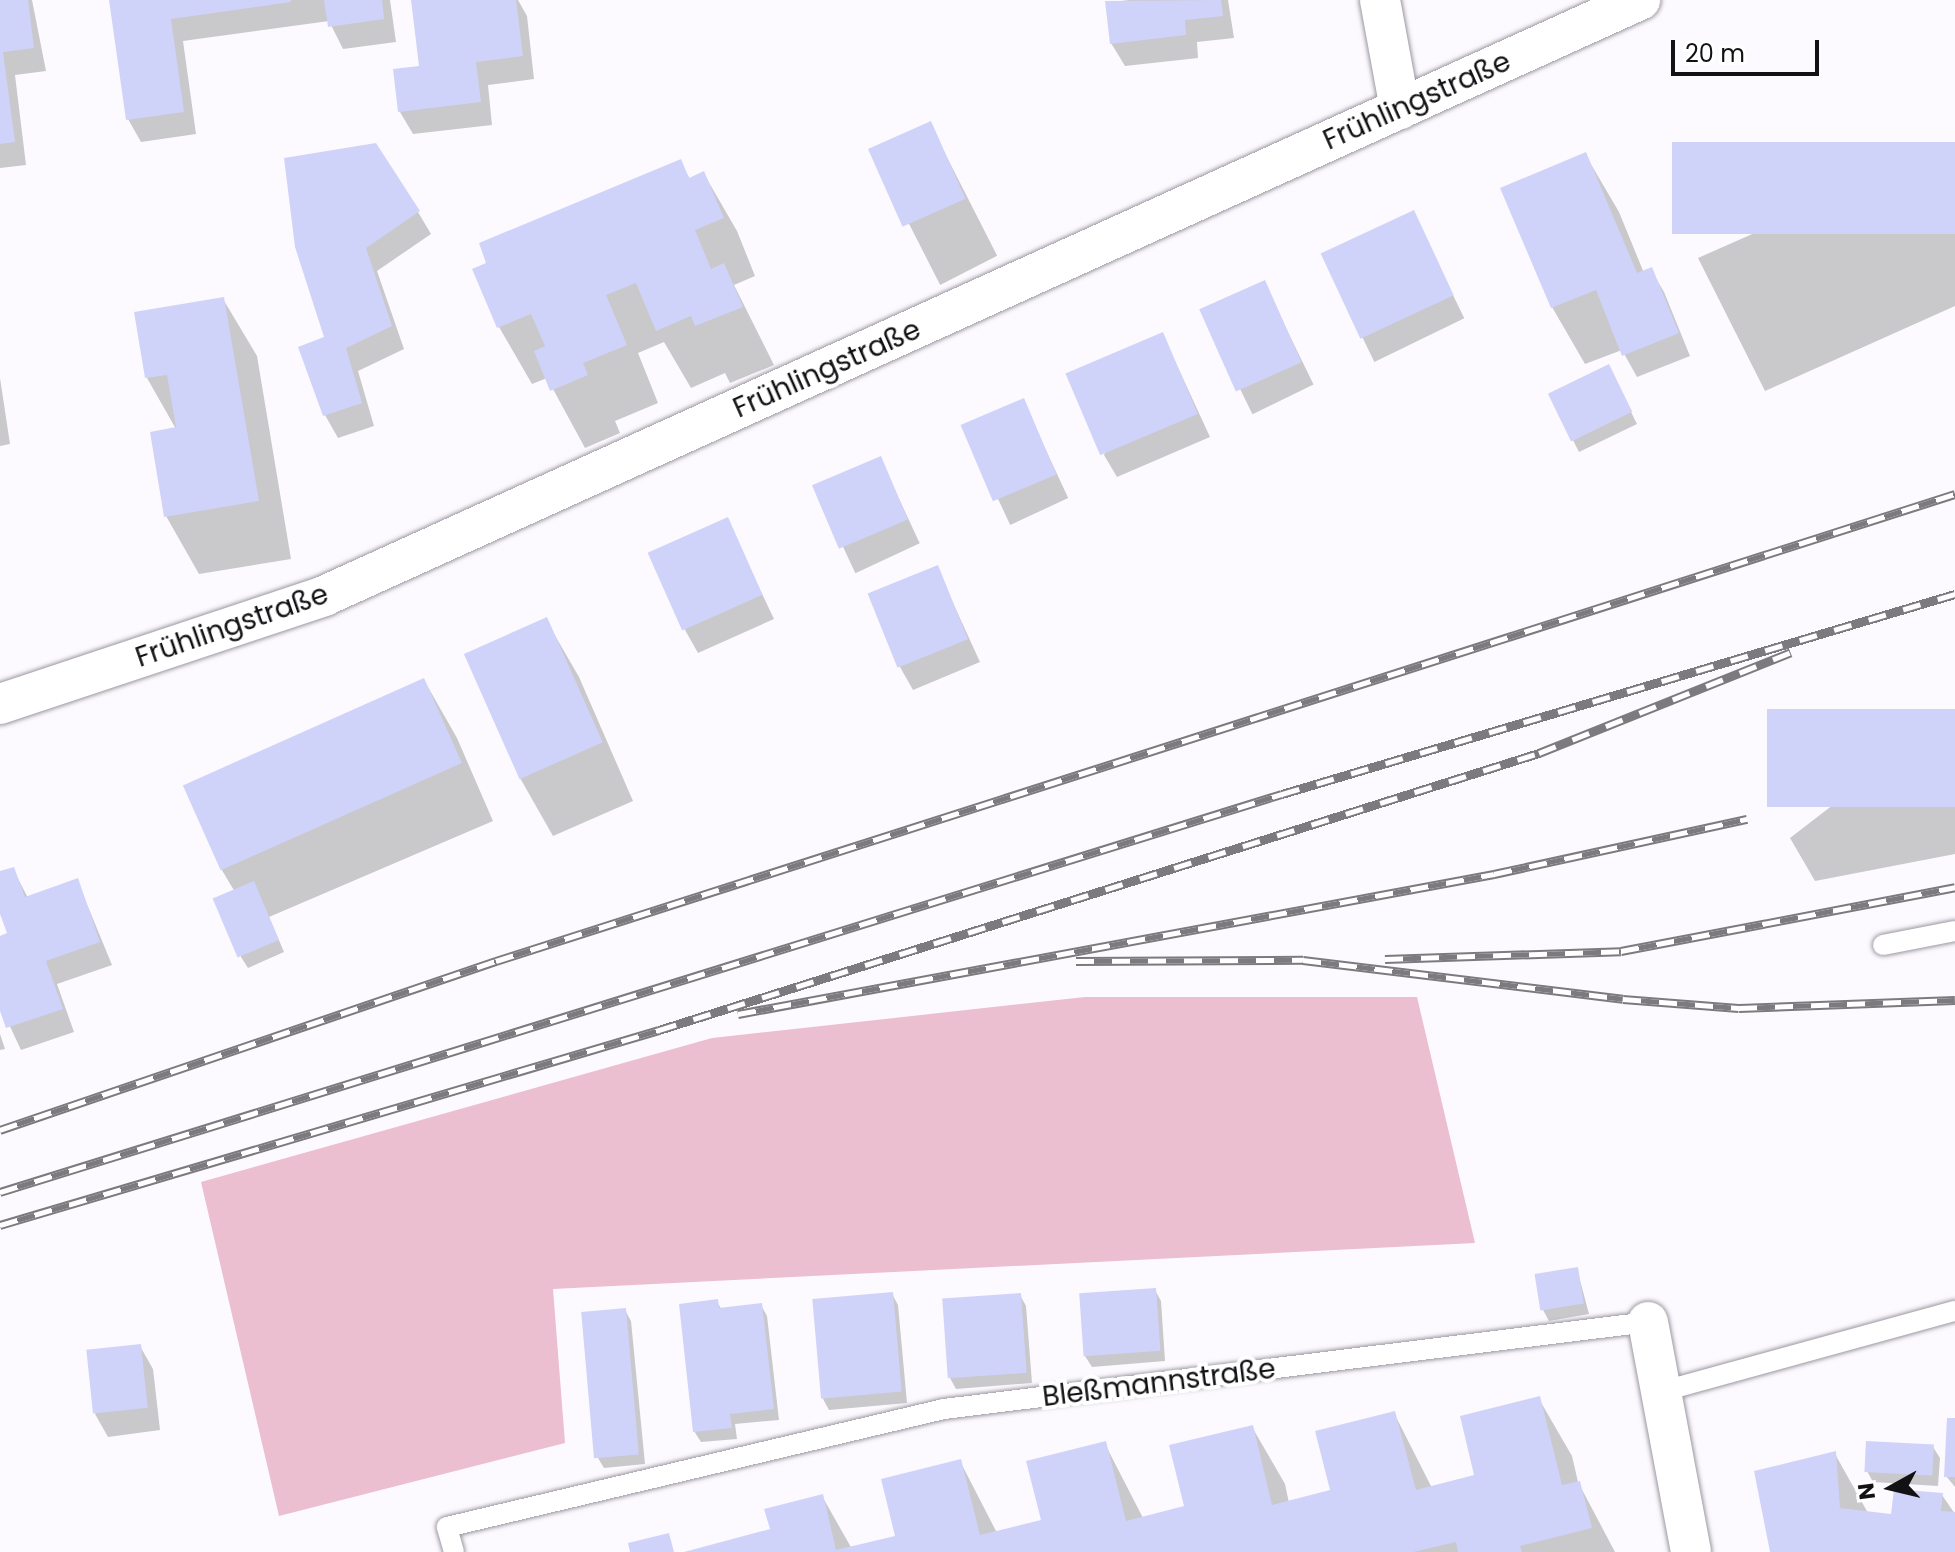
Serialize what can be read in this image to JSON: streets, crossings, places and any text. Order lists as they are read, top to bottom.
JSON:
{
  "streets": {
    "street": ["Frühlingstraße", "Bleßmannstraße"]
  },
  "scale_bar": "20 m",
  "north": "left"
}
